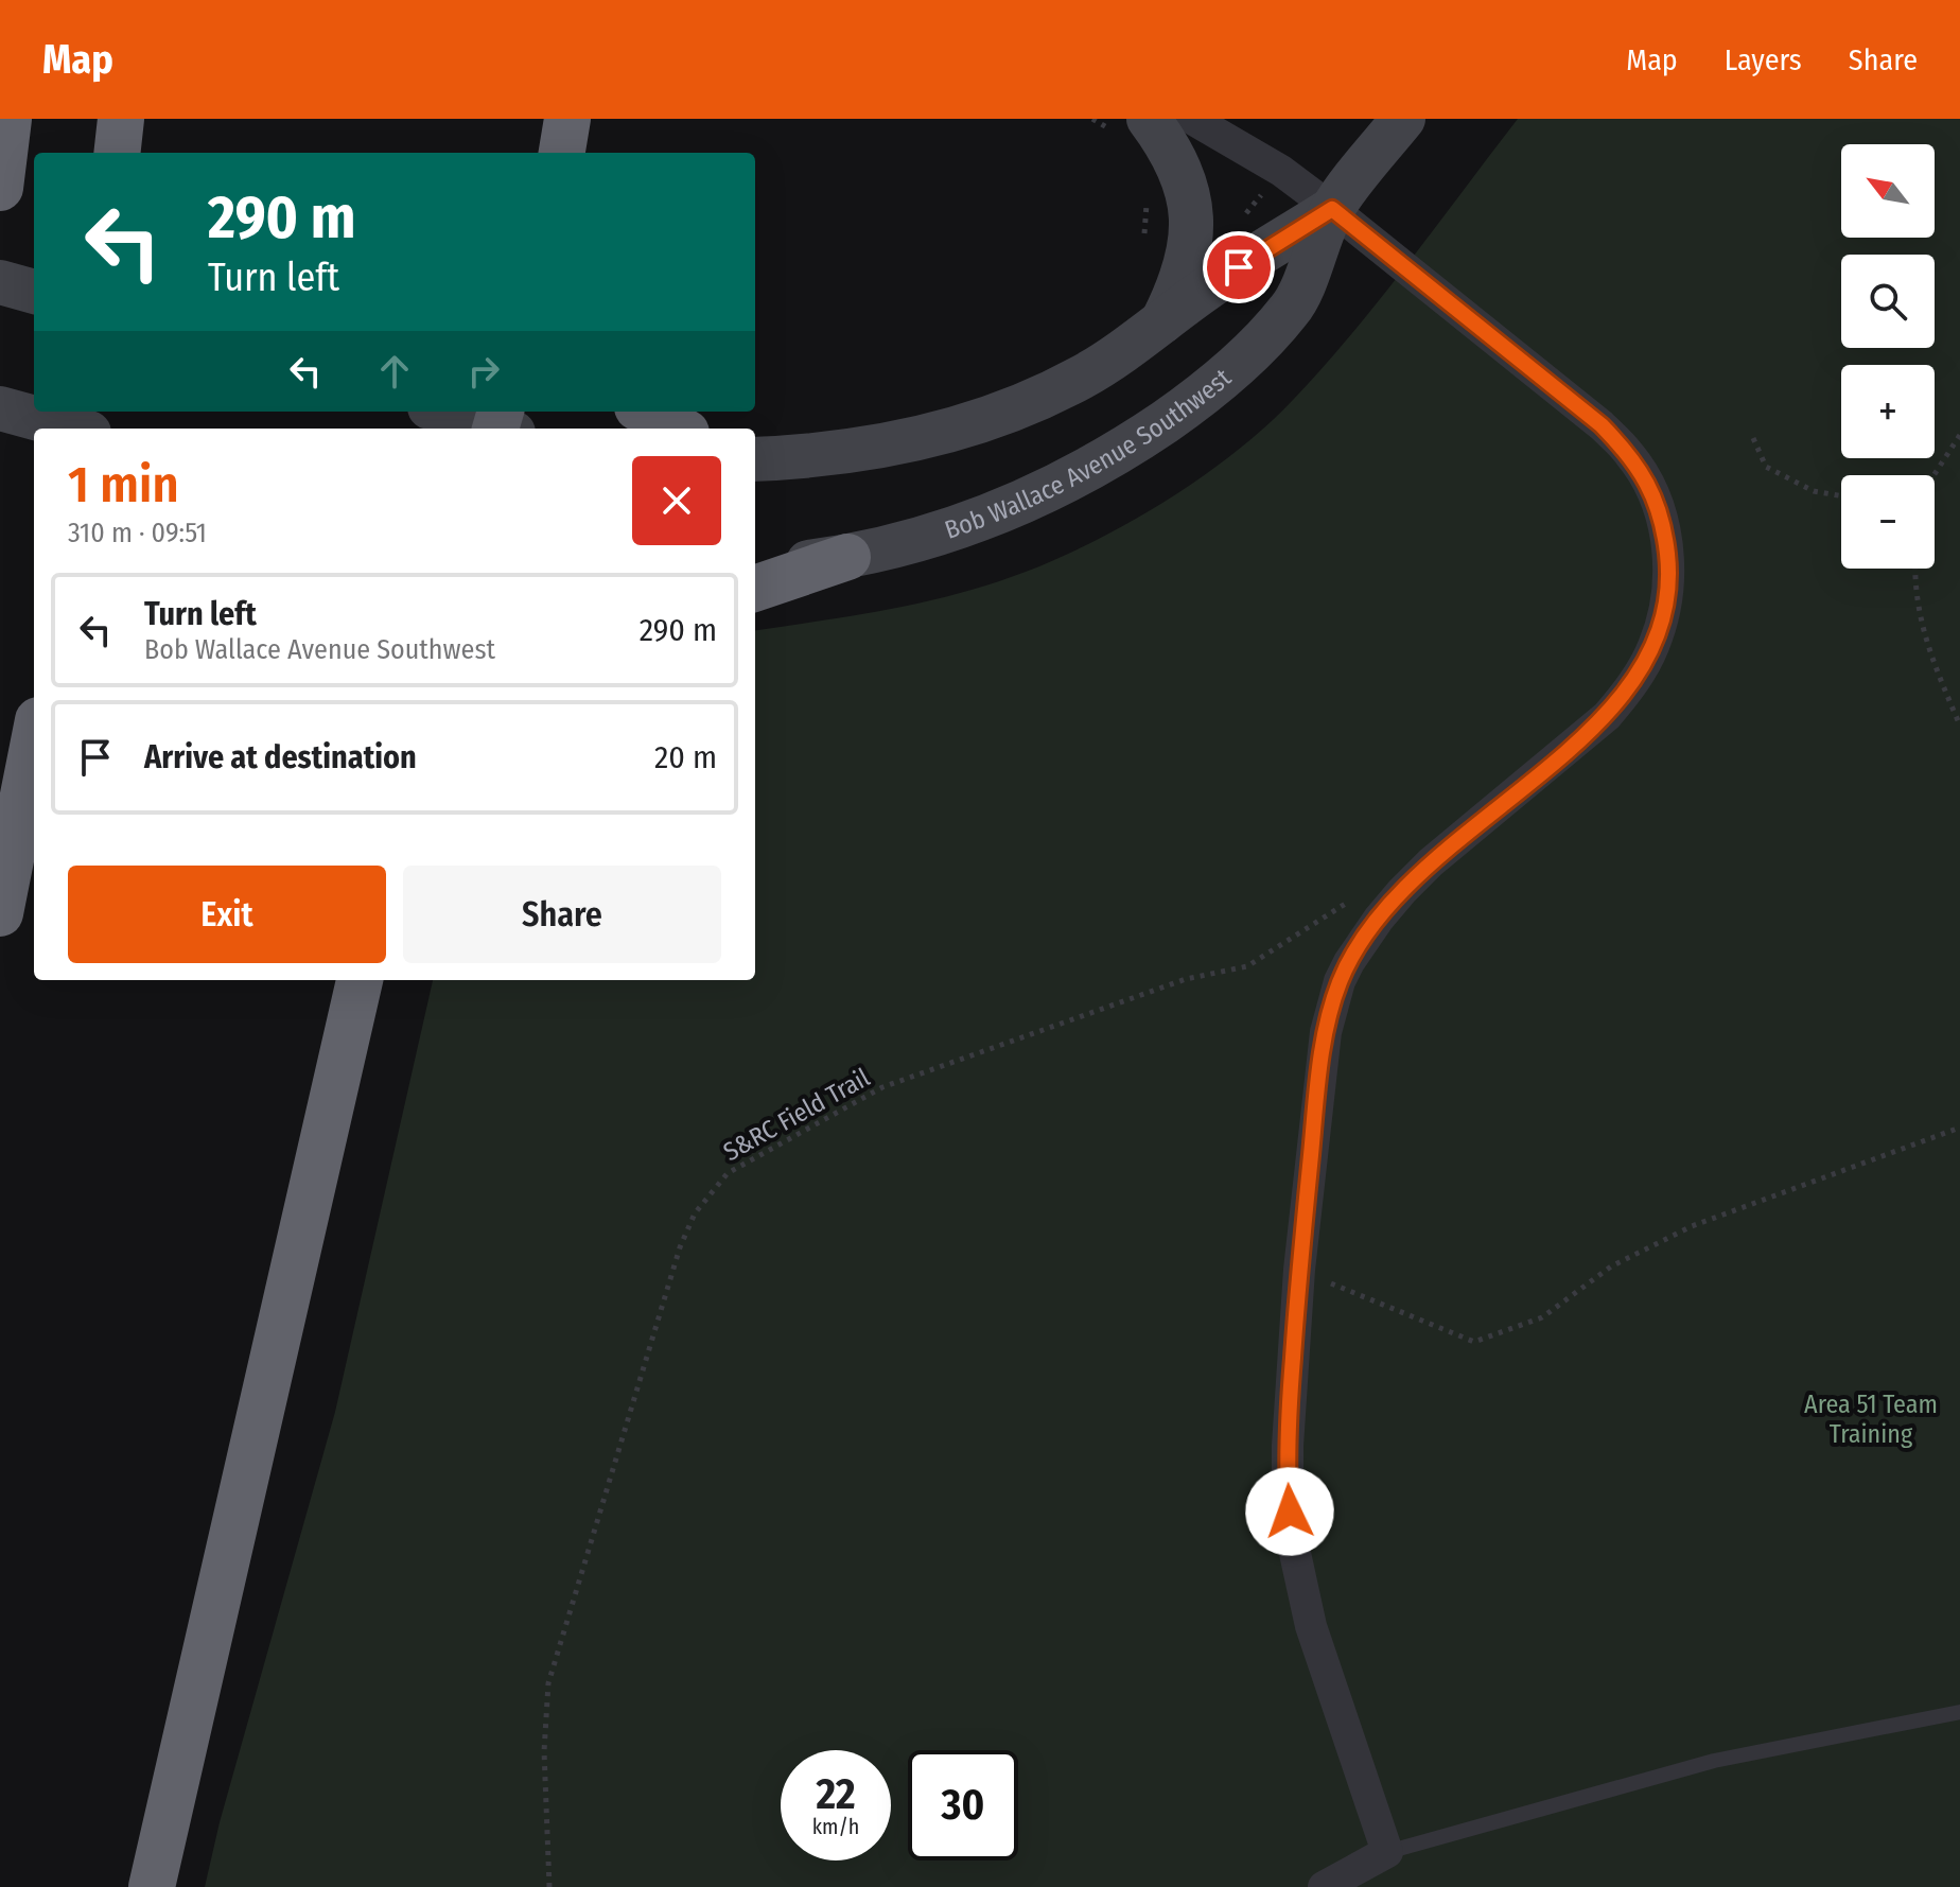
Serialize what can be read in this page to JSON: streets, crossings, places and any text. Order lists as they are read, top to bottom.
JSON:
{
  "streets": {
    "main road": ["Bob Wallace Avenue Southwest"],
    "path": ["S&RC Field Trail"]
  },
  "parks": ["Area 51 Team Training"],
  "north": "top left",
  "page": {
    "header": "Map",
    "nav": ["Map", "Layers", "Share"],
    "map_buttons": ["+", "−"],
    "turn": ["290 m", "Turn left"],
    "heading": ["1 min", "310 m · 09:51"],
    "list": [
      {
        "name": "Turn left",
        "note": "Bob Wallace Avenue Southwest",
        "value": "290 m"
      },
      {
        "name": "Arrive at destination",
        "value": "20 m"
      }
    ],
    "buttons": ["Exit", "Share"],
    "speed": "22 km/h",
    "limit": "30"
  }
}
